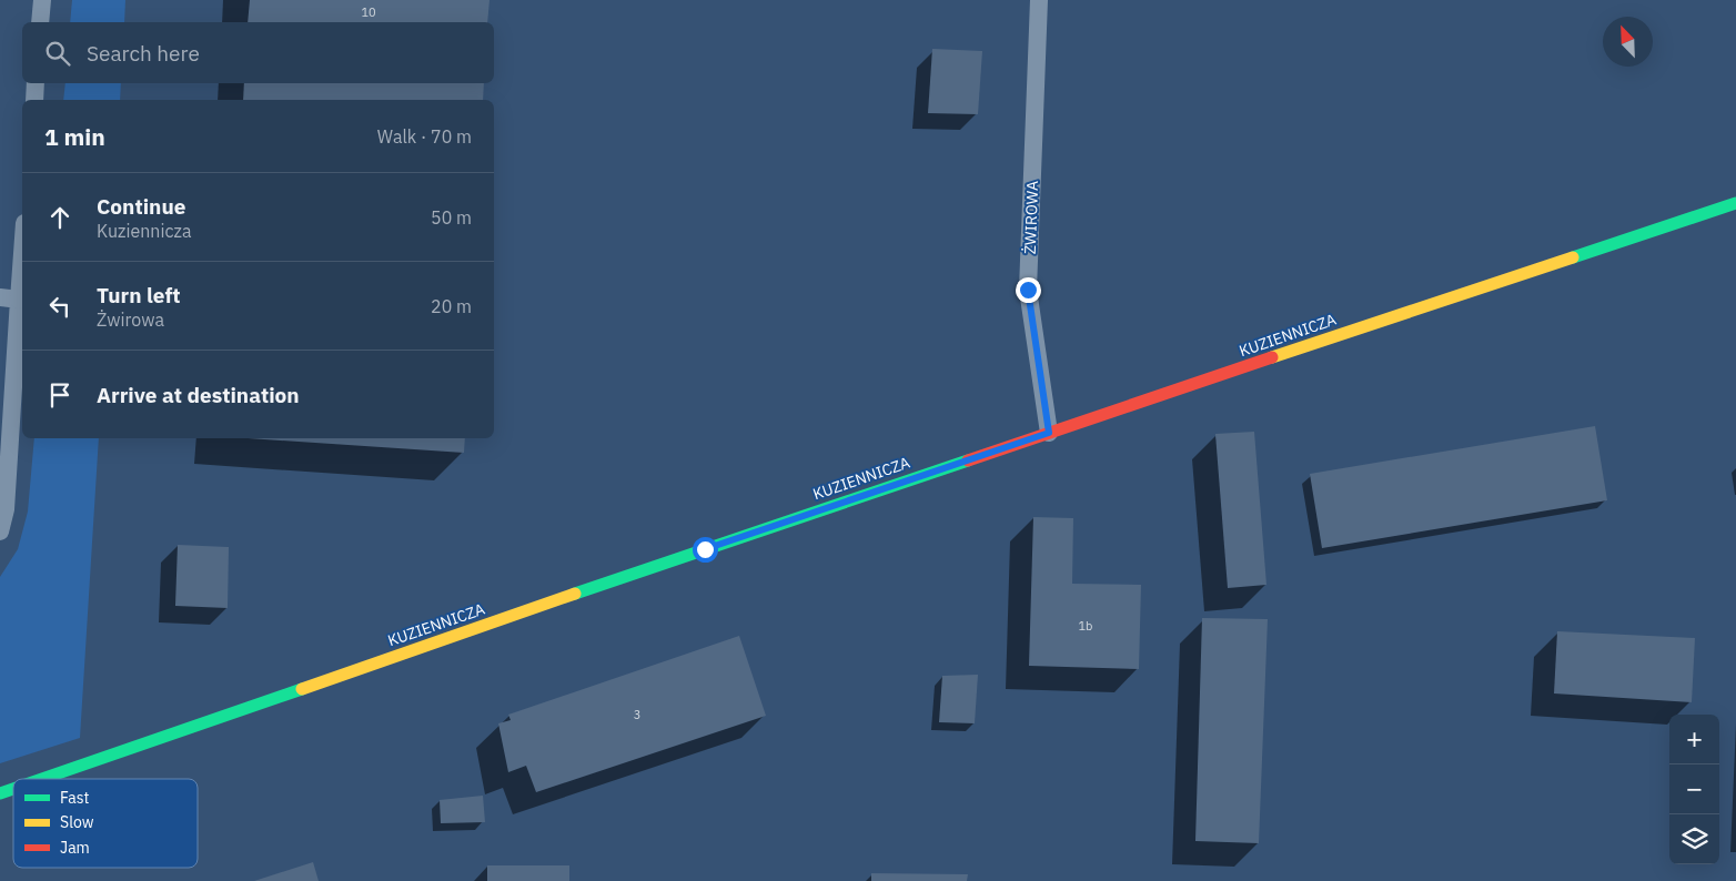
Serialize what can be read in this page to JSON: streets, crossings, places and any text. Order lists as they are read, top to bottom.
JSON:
{
  "streets": {
    "main road": ["KUZIENNICZA"],
    "lane": ["ŻWIROWA"]
  },
  "crossings": [
    ["ŻWIROWA", "KUZIENNICZA"]
  ],
  "house_numbers": ["10", "1b", "3"],
  "legend": ["Fast", "Slow", "Jam"],
  "north": "top left",
  "page": {
    "search": "Search here",
    "heading": ["1 min", "Walk · 70 m"],
    "list": [
      ["Continue", "Kuziennicza", "50 m"],
      ["Turn left", "Żwirowa", "20 m"],
      "Arrive at destination"
    ],
    "map_buttons": ["+", "−"]
  }
}
